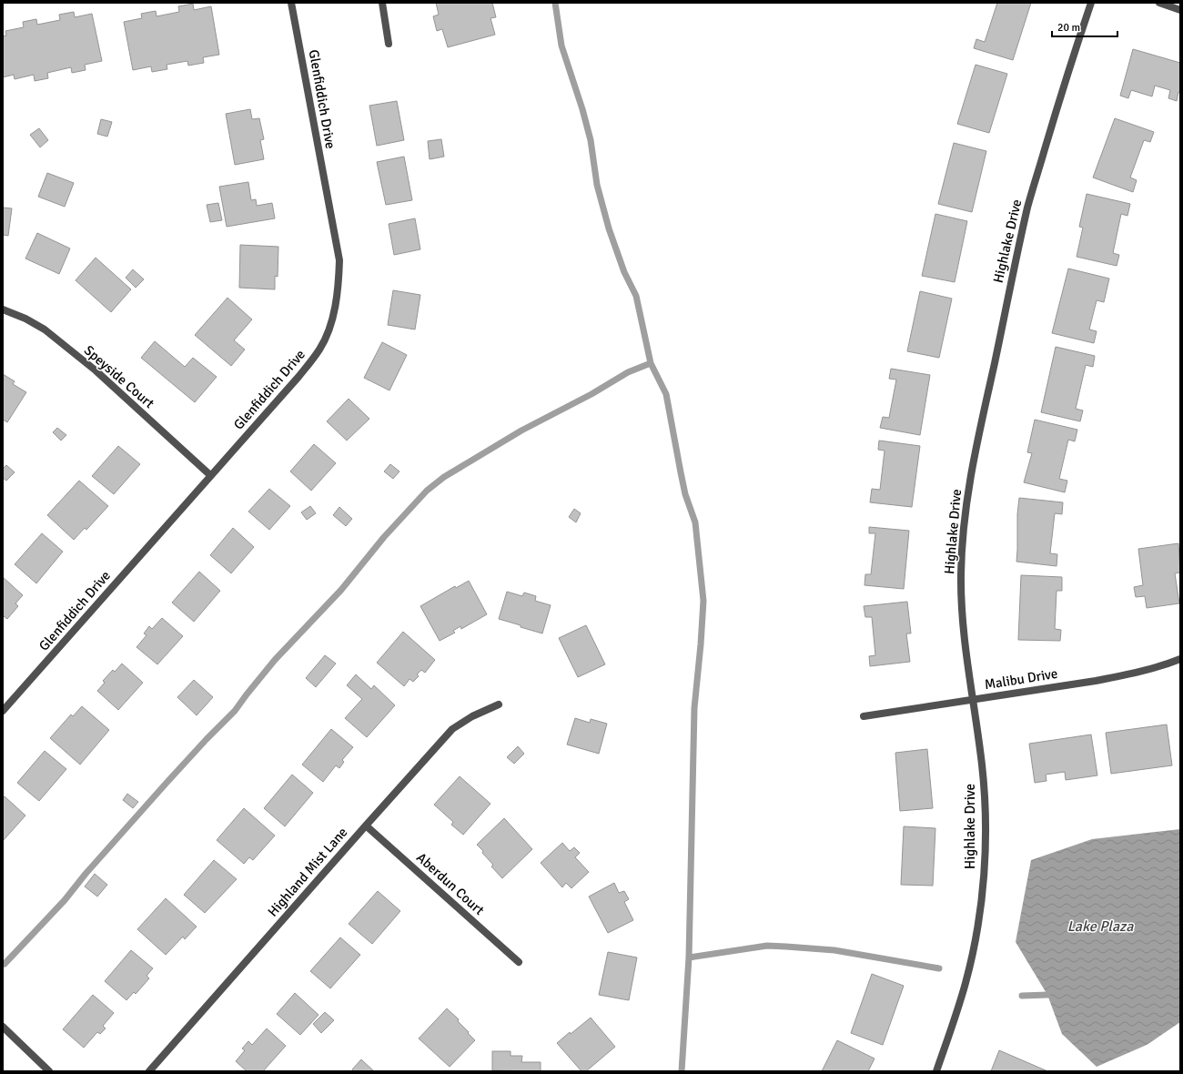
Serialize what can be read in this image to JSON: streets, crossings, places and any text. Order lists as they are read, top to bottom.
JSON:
{
  "streets": {
    "street": [
      "Glenfiddich Drive",
      "Highlake Drive",
      "Speyside Court",
      "Malibu Drive",
      "Highland Mist Lane",
      "Aberdun Court"
    ]
  },
  "crossings": [
    ["Glenfiddich Drive", "Speyside Court"],
    ["Highlake Drive", "Malibu Drive"],
    ["Highland Mist Lane", "Aberdun Court"]
  ],
  "water": ["Lake Plaza"],
  "scale_bar": "20 m"
}
